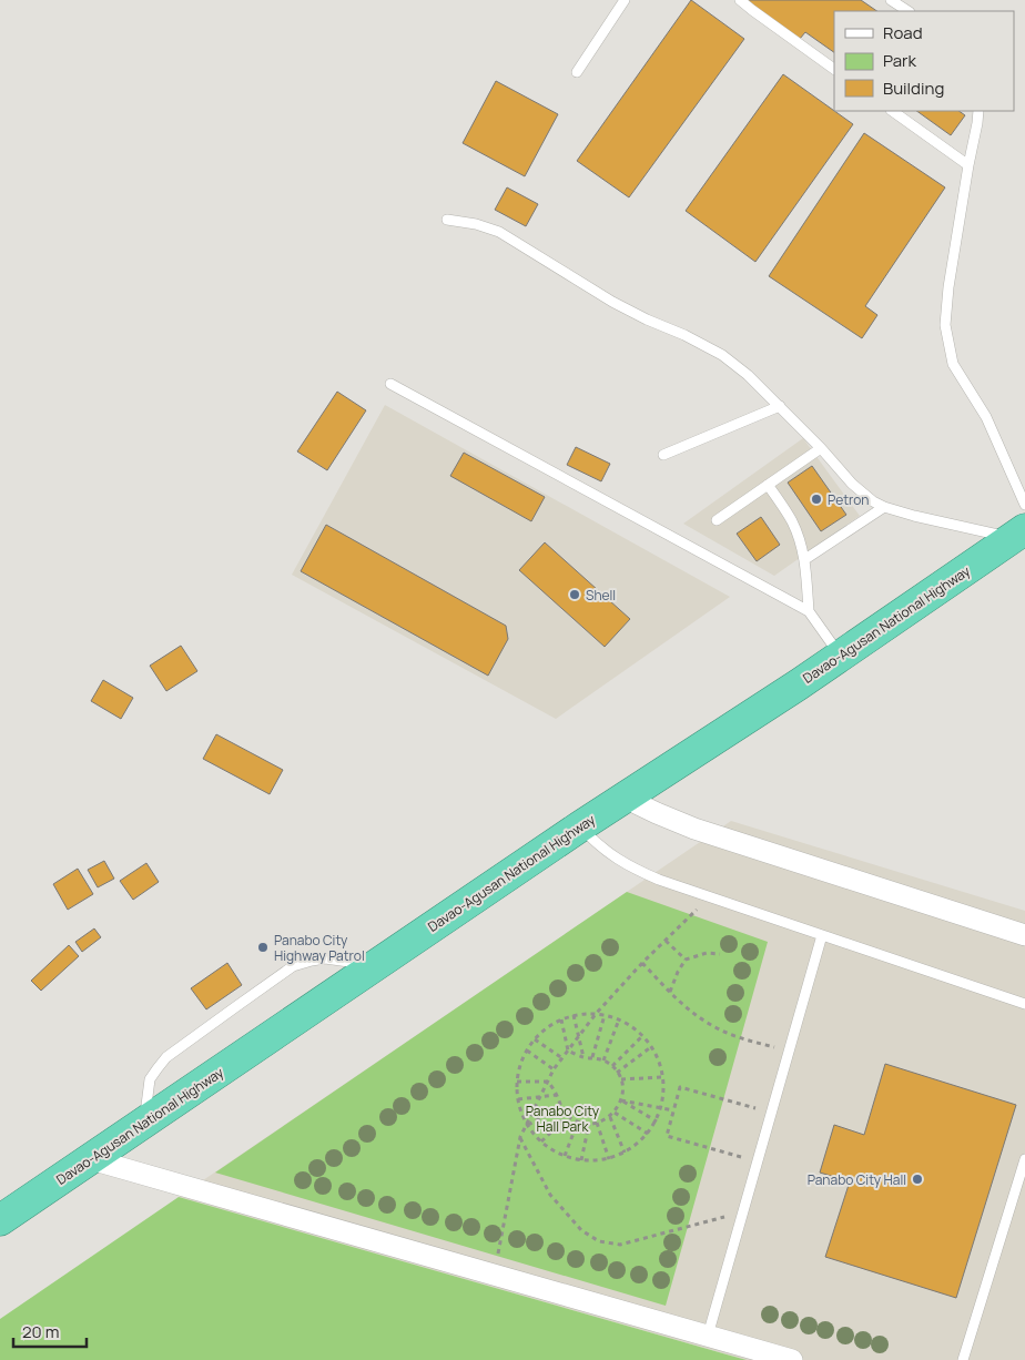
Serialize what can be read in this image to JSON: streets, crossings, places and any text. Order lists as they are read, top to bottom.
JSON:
{
  "streets": {
    "highway": ["Davao-Agusan National Highway"]
  },
  "parks": ["Panabo City Hall Park"],
  "places": [
    "Petron",
    "Shell",
    "Panabo City Highway Patrol",
    "Panabo City Hall"
  ],
  "legend": ["Road", "Park", "Building"],
  "scale_bar": "20 m"
}
